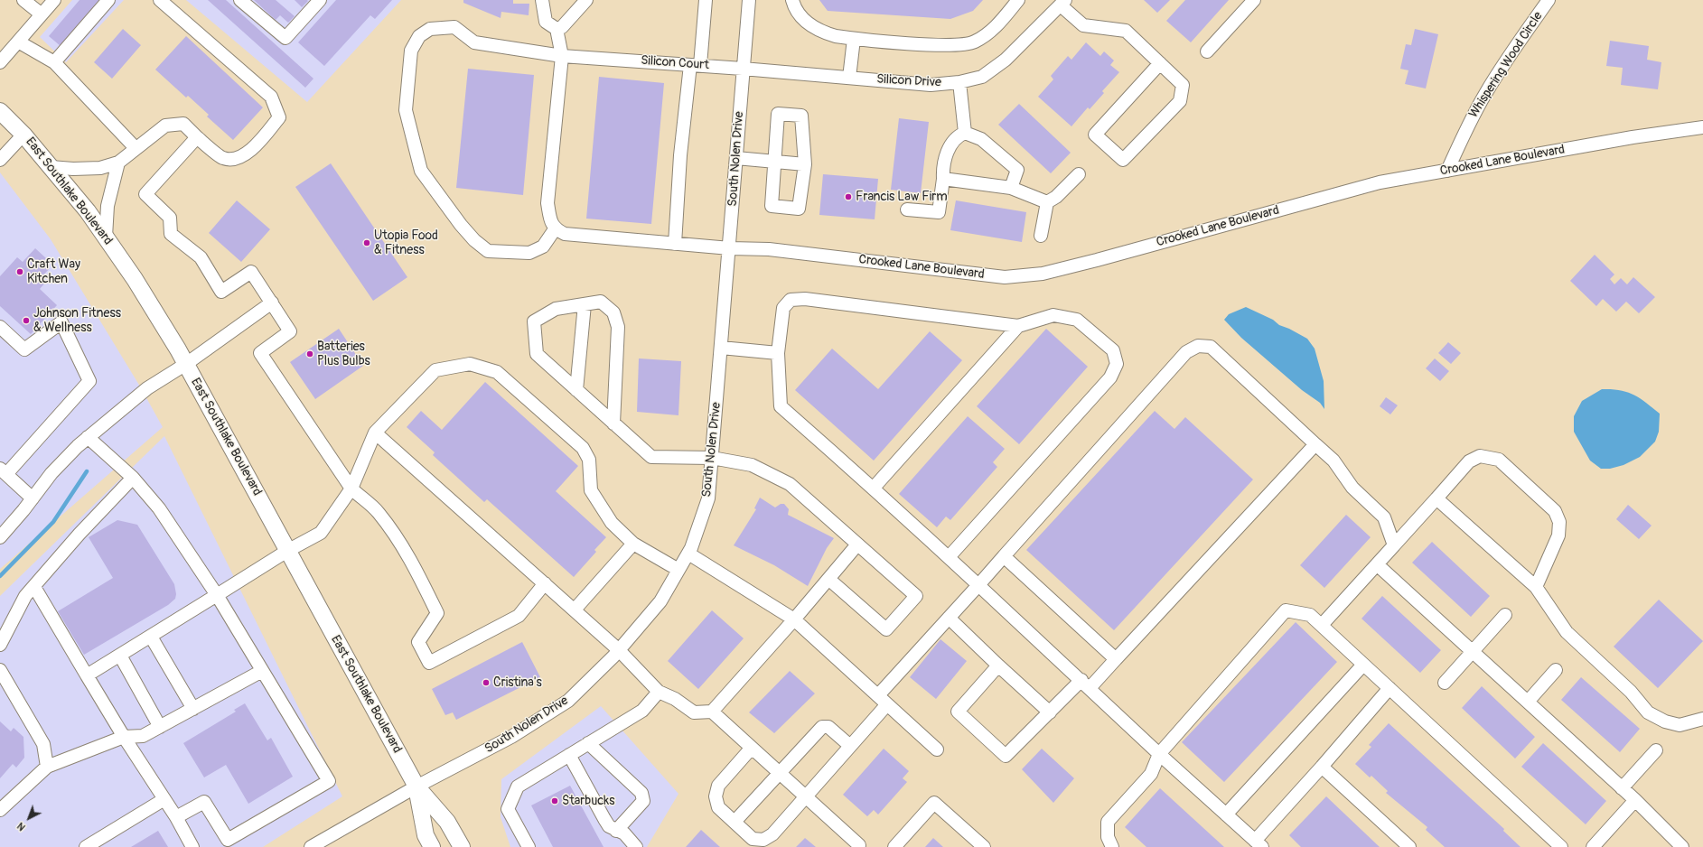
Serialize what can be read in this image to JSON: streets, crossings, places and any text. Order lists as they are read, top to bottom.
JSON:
{
  "streets": {
    "main road": ["East Southlake Boulevard"],
    "street": [
      "Silicon Court",
      "Whispering Wood Circle",
      "Silicon Drive",
      "South Nolen Drive",
      "Crooked Lane Boulevard"
    ]
  },
  "crossings": [
    ["Silicon Court", "Silicon Drive"],
    ["Silicon Court", "South Nolen Drive"],
    ["Silicon Court", "Crooked Lane Boulevard"],
    ["Whispering Wood Circle", "Crooked Lane Boulevard"],
    ["Silicon Drive", "South Nolen Drive"],
    ["South Nolen Drive", "Crooked Lane Boulevard"],
    ["South Nolen Drive", "East Southlake Boulevard"]
  ],
  "places": [
    "Francis Law Firm",
    "Utopia Food & Fitness",
    "Craft Way Kitchen",
    "Johnson Fitness & Wellness",
    "Batteries Plus Bulbs",
    "Cristina's",
    "Starbucks"
  ],
  "north": "bottom left"
}
